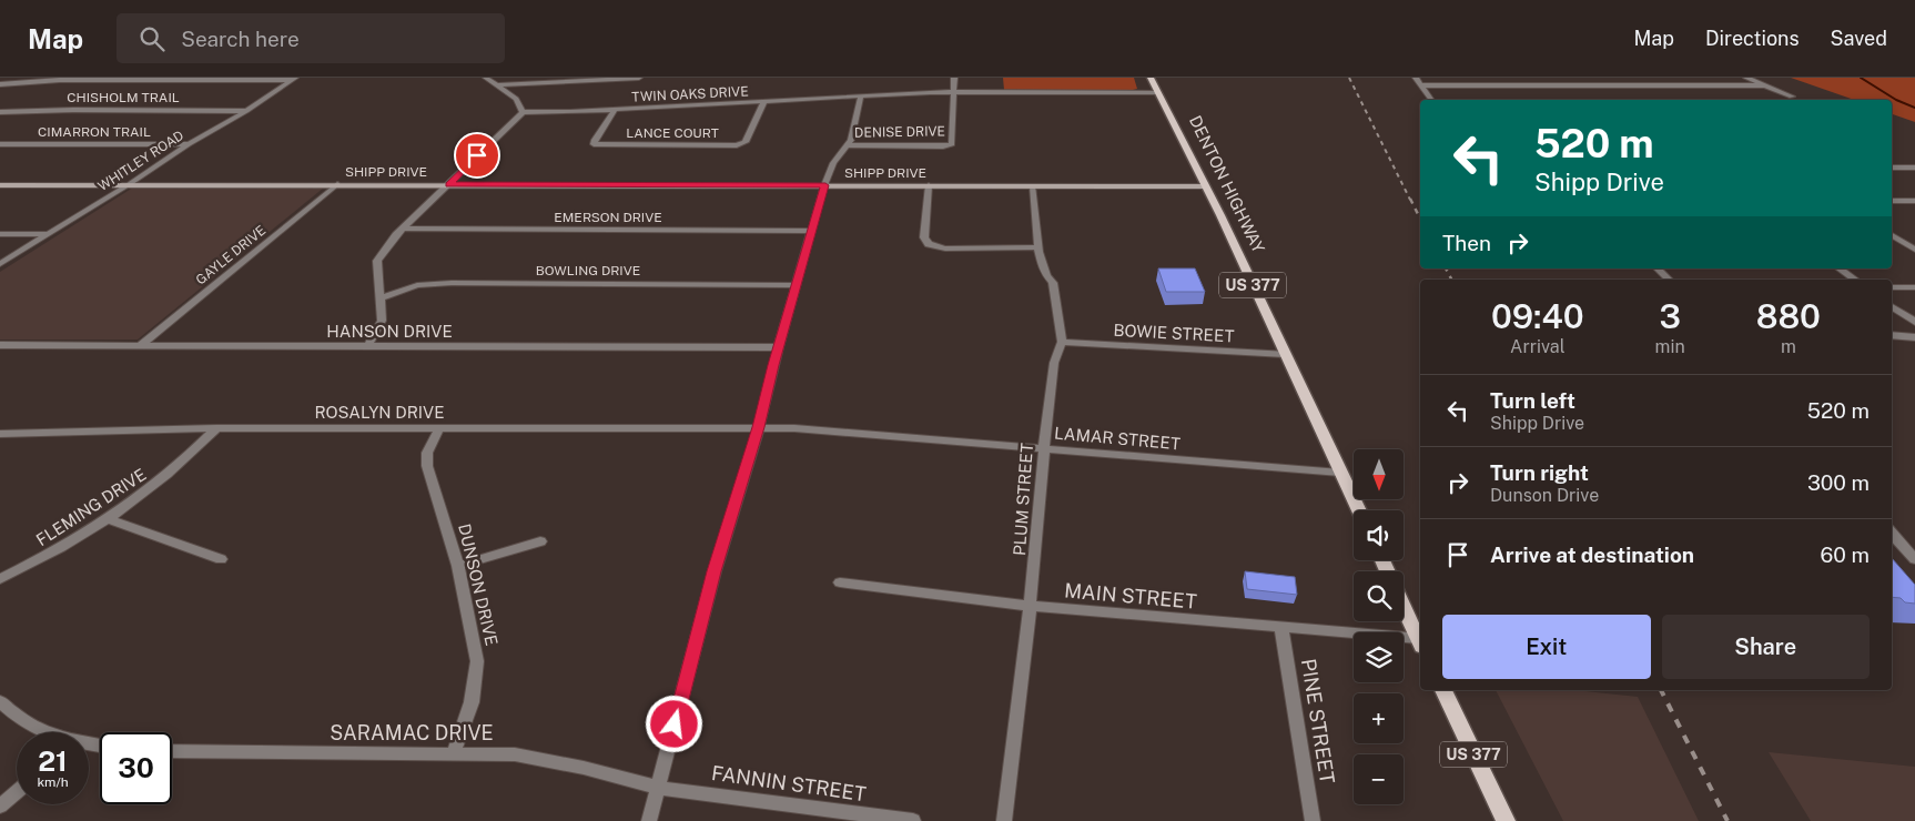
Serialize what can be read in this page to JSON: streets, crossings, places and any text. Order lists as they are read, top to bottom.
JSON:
{
  "streets": {
    "main road": ["DENTON HIGHWAY", "US 377"],
    "street": [
      "TWIN OAKS DRIVE",
      "CHISHOLM TRAIL",
      "CIMARRON TRAIL",
      "DENISE DRIVE",
      "LANCE COURT",
      "WHITLEY ROAD",
      "SHIPP DRIVE",
      "EMERSON DRIVE",
      "GAYLE DRIVE",
      "BOWLING DRIVE",
      "HANSON DRIVE",
      "BOWIE STREET",
      "ROSALYN DRIVE",
      "LAMAR STREET",
      "PLUM STREET",
      "FLEMING DRIVE",
      "DUNSON DRIVE",
      "MAIN STREET",
      "PINE STREET",
      "SARAMAC DRIVE",
      "FANNIN STREET"
    ]
  },
  "crossings": [
    ["TWIN OAKS DRIVE", "DENISE DRIVE"],
    ["TWIN OAKS DRIVE", "LANCE COURT"],
    ["TWIN OAKS DRIVE", "DENTON HIGHWAY"],
    ["CHISHOLM TRAIL", "WHITLEY ROAD"],
    ["CIMARRON TRAIL", "WHITLEY ROAD"],
    ["WHITLEY ROAD", "SHIPP DRIVE"],
    ["SHIPP DRIVE", "DENTON HIGHWAY"],
    ["SHIPP DRIVE", "GAYLE DRIVE"],
    ["SHIPP DRIVE", "PLUM STREET"],
    ["DENTON HIGHWAY", "BOWIE STREET"],
    ["DENTON HIGHWAY", "LAMAR STREET"],
    ["GAYLE DRIVE", "HANSON DRIVE"],
    ["BOWIE STREET", "PLUM STREET"],
    ["ROSALYN DRIVE", "LAMAR STREET"],
    ["ROSALYN DRIVE", "FLEMING DRIVE"],
    ["ROSALYN DRIVE", "DUNSON DRIVE"],
    ["LAMAR STREET", "PLUM STREET"],
    ["PLUM STREET", "MAIN STREET"],
    ["DUNSON DRIVE", "SARAMAC DRIVE"],
    ["MAIN STREET", "PINE STREET"],
    ["SARAMAC DRIVE", "FANNIN STREET"]
  ],
  "north": "bottom",
  "page": {
    "header": "Map",
    "search": "Search here",
    "nav": ["Map", "Directions", "Saved"],
    "turn": ["520 m", "Shipp Drive"],
    "then": "Then",
    "eta": [
      "09:40",
      "Arrival",
      "3",
      "min",
      "880",
      "m"
    ],
    "list": [
      {
        "name": "Turn left",
        "note": "Shipp Drive",
        "value": "520 m"
      },
      {
        "name": "Turn right",
        "note": "Dunson Drive",
        "value": "300 m"
      },
      {
        "name": "Arrive at destination",
        "value": "60 m"
      }
    ],
    "map_buttons": ["+", "−"],
    "buttons": ["Exit", "Share"],
    "speed": "21 km/h",
    "limit": "30"
  }
}
